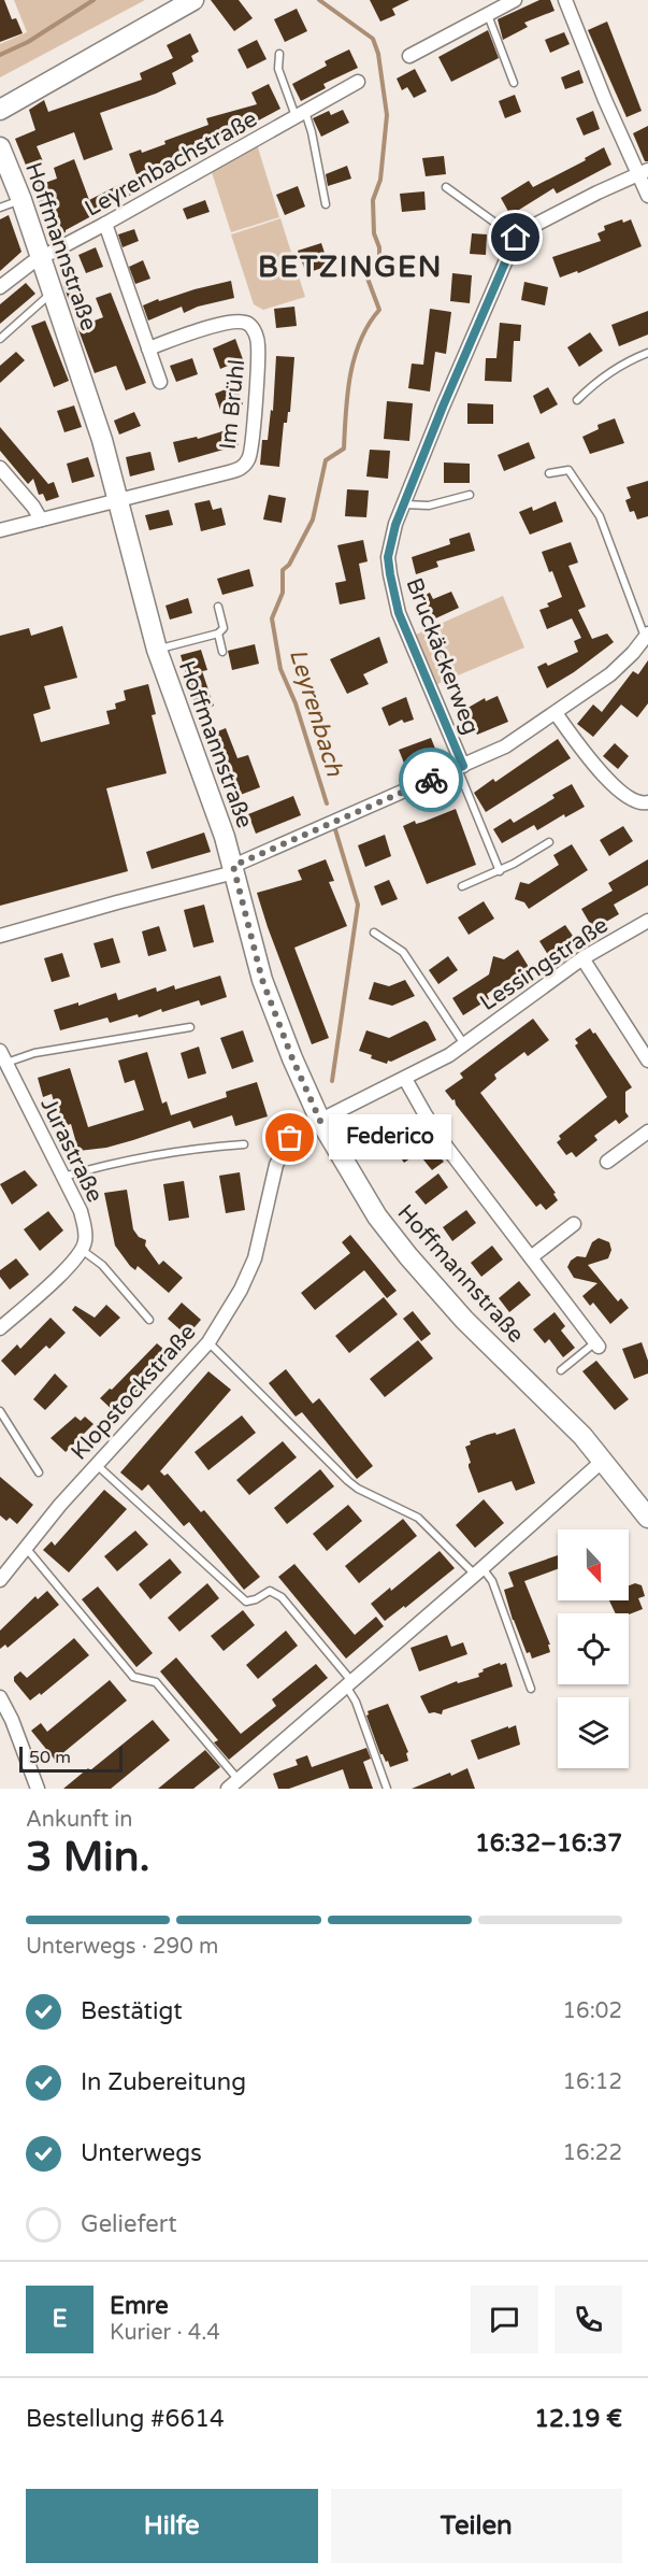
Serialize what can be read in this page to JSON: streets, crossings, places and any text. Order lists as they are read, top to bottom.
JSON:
{
  "streets": {
    "street": [
      "Leyrenbachstraße",
      "Hoffmannstraße",
      "Im Brühl",
      "Bruckäckerweg",
      "Lessingstraße",
      "Jurastraße",
      "Klopstockstraße"
    ]
  },
  "crossings": [
    ["Leyrenbachstraße", "Hoffmannstraße"],
    ["Hoffmannstraße", "Im Brühl"],
    ["Hoffmannstraße", "Lessingstraße"],
    ["Hoffmannstraße", "Klopstockstraße"],
    ["Lessingstraße", "Klopstockstraße"]
  ],
  "districts": ["BETZINGEN"],
  "water": ["Leyrenbach"],
  "places": ["Federico"],
  "scale_bar": "50 m",
  "north": "bottom",
  "page": {
    "bubble": "Federico",
    "scale": "50 m",
    "heading": ["3 Min.", "Ankunft in", "16:32–16:37"],
    "panel": [
      "Emre",
      "Kurier · 4.4",
      "Bestellung #6614",
      "12.19 €"
    ],
    "bar": "Unterwegs · 290 m",
    "list": [
      ["Bestätigt", "16:02"],
      ["In Zubereitung", "16:12"],
      ["Unterwegs", "16:22"],
      "Geliefert"
    ],
    "round": "E",
    "buttons": ["Hilfe", "Teilen"]
  }
}
